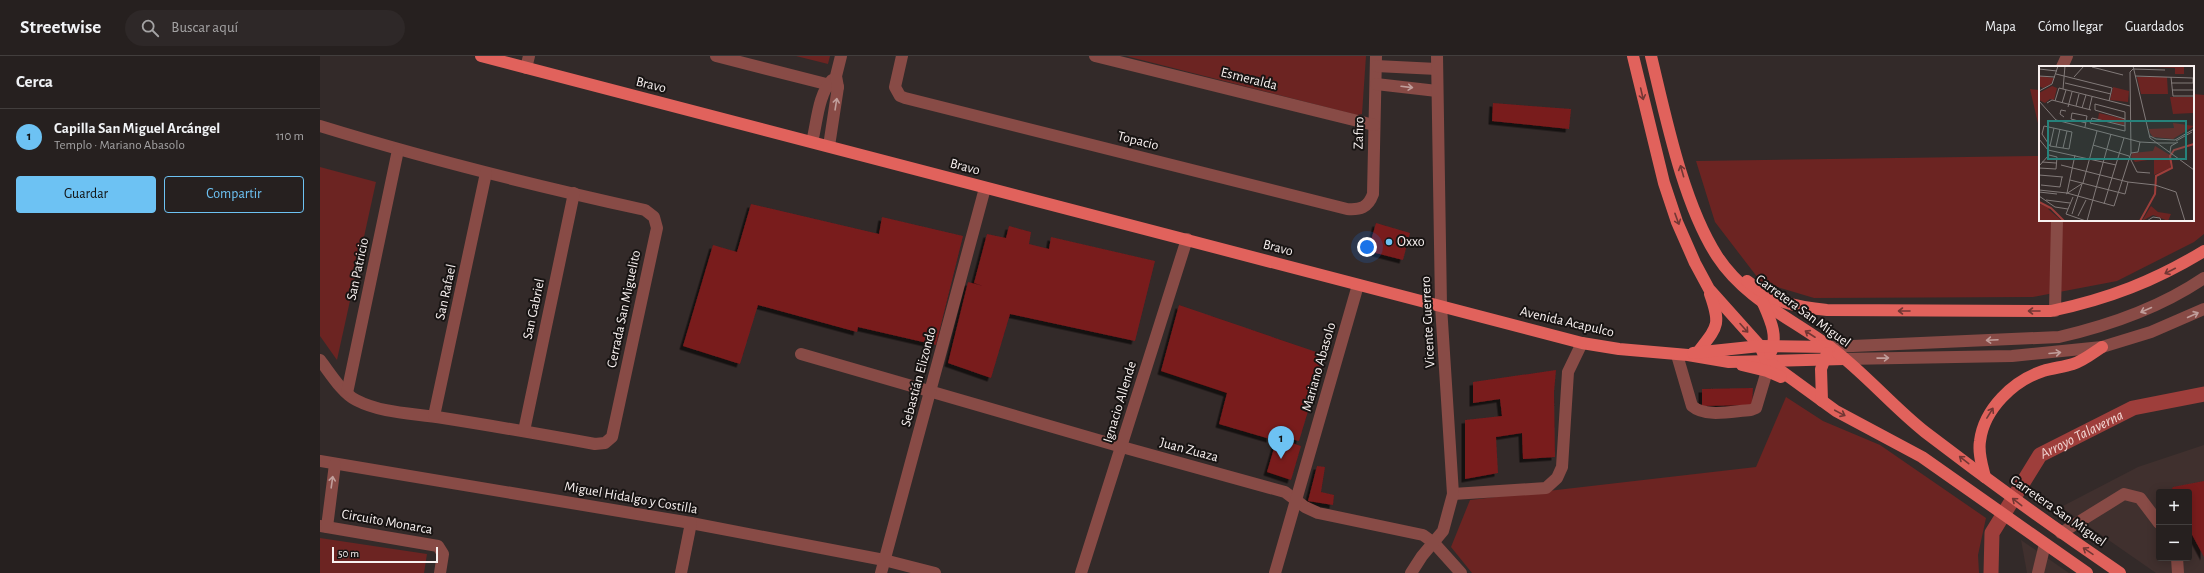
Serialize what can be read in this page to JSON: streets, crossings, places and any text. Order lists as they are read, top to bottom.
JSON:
{
  "streets": {
    "main road": ["Bravo", "Carretera San Miguel", "Avenida Acapulco"],
    "street": [
      "Esmeralda",
      "Zafiro",
      "Topacio",
      "San Patricio",
      "San Rafael",
      "San Gabriel",
      "Cerrada San Miguelito",
      "Vicente Guerrero",
      "Mariano Abasolo",
      "Sebastián Elizondo",
      "Ignacio Allende",
      "Juan Zuaza",
      "Miguel Hidalgo y Costilla",
      "Circuito Monarca"
    ]
  },
  "crossings": [
    ["Esmeralda", "Zafiro"],
    ["Bravo", "Vicente Guerrero"],
    ["Bravo", "Avenida Acapulco"],
    ["Bravo", "Mariano Abasolo"],
    ["Bravo", "Sebastián Elizondo"],
    ["Bravo", "Ignacio Allende"],
    ["Zafiro", "Topacio"],
    ["San Patricio", "Cerrada San Miguelito"],
    ["San Rafael", "Cerrada San Miguelito"],
    ["San Gabriel", "Cerrada San Miguelito"],
    ["Carretera San Miguel", "Avenida Acapulco"],
    ["Vicente Guerrero", "Avenida Acapulco"],
    ["Vicente Guerrero", "Juan Zuaza"],
    ["Mariano Abasolo", "Juan Zuaza"],
    ["Sebastián Elizondo", "Juan Zuaza"],
    ["Sebastián Elizondo", "Miguel Hidalgo y Costilla"],
    ["Ignacio Allende", "Juan Zuaza"]
  ],
  "water": ["Arroyo Talaverna"],
  "places": ["Oxxo"],
  "scale_bar": "50 m",
  "page": {
    "header": "Streetwise",
    "search": "Buscar aquí",
    "nav": ["Mapa", "Cómo llegar", "Guardados"],
    "heading": "Cerca",
    "list": [
      {
        "mark": "1",
        "name": "Capilla San Miguel Arcángel",
        "note": "Templo · Mariano Abasolo",
        "value": "110 m"
      }
    ],
    "buttons": ["Guardar", "Compartir"],
    "pins": "1",
    "map_buttons": ["+", "−"],
    "scale": "50 m"
  }
}
